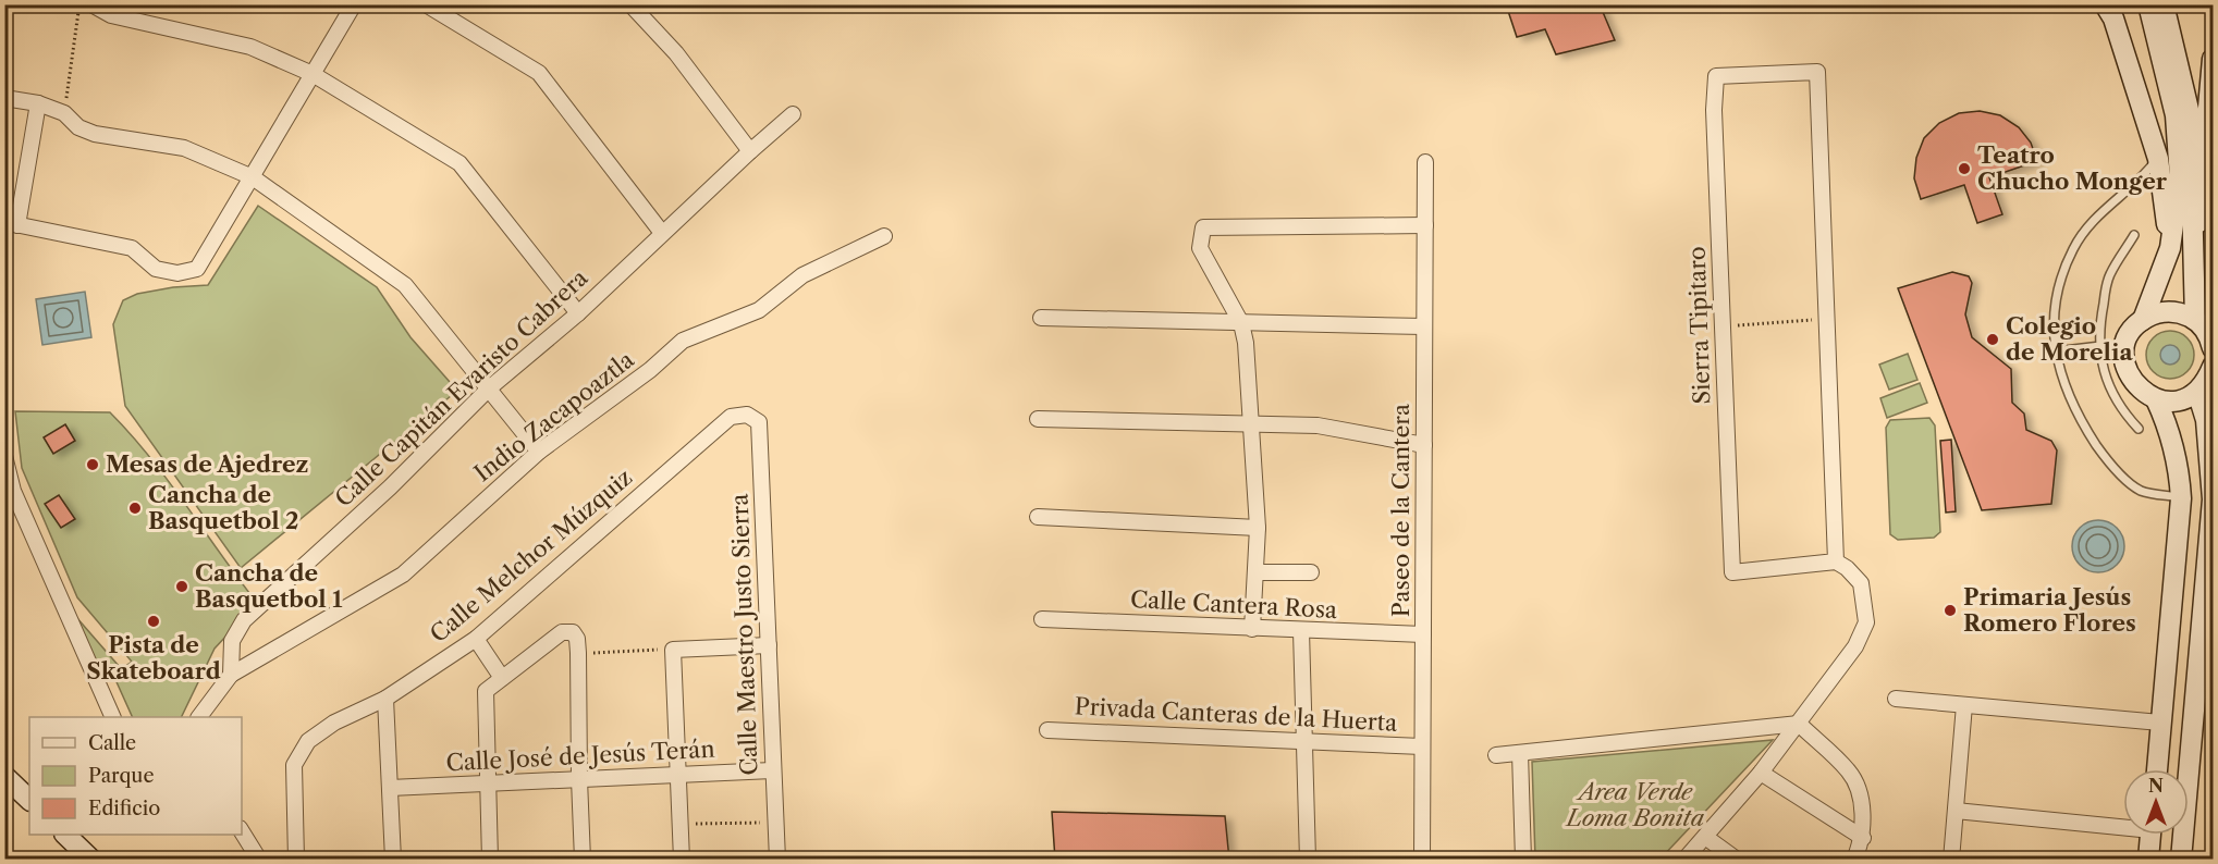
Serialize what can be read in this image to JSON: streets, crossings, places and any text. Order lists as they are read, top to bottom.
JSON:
{
  "streets": {
    "street": [
      "Sierra Tipitaro",
      "Calle Capitán Evaristo Cabrera",
      "Indio Zacapoaztla",
      "Paseo de la Cantera",
      "Calle Melchor Múzquiz",
      "Calle Cantera Rosa",
      "Calle Maestro Justo Sierra",
      "Privada Canteras de la Huerta",
      "Calle José de Jesús Terán"
    ]
  },
  "crossings": [
    ["Calle Capitán Evaristo Cabrera", "Indio Zacapoaztla"],
    ["Paseo de la Cantera", "Calle Cantera Rosa"],
    ["Paseo de la Cantera", "Privada Canteras de la Huerta"],
    ["Calle Melchor Múzquiz", "Calle Maestro Justo Sierra"],
    ["Calle Maestro Justo Sierra", "Calle José de Jesús Terán"]
  ],
  "parks": ["Area Verde Loma Bonita"],
  "places": [
    "Teatro Chucho Monger",
    "Colegio de Morelia",
    "Mesas de Ajedrez",
    "Cancha de Basquetbol 2",
    "Cancha de Basquetbol 1",
    "Primaria Jesús Romero Flores",
    "Pista de Skateboard"
  ],
  "legend": ["Calle", "Parque", "Edificio"],
  "north": "top"
}
